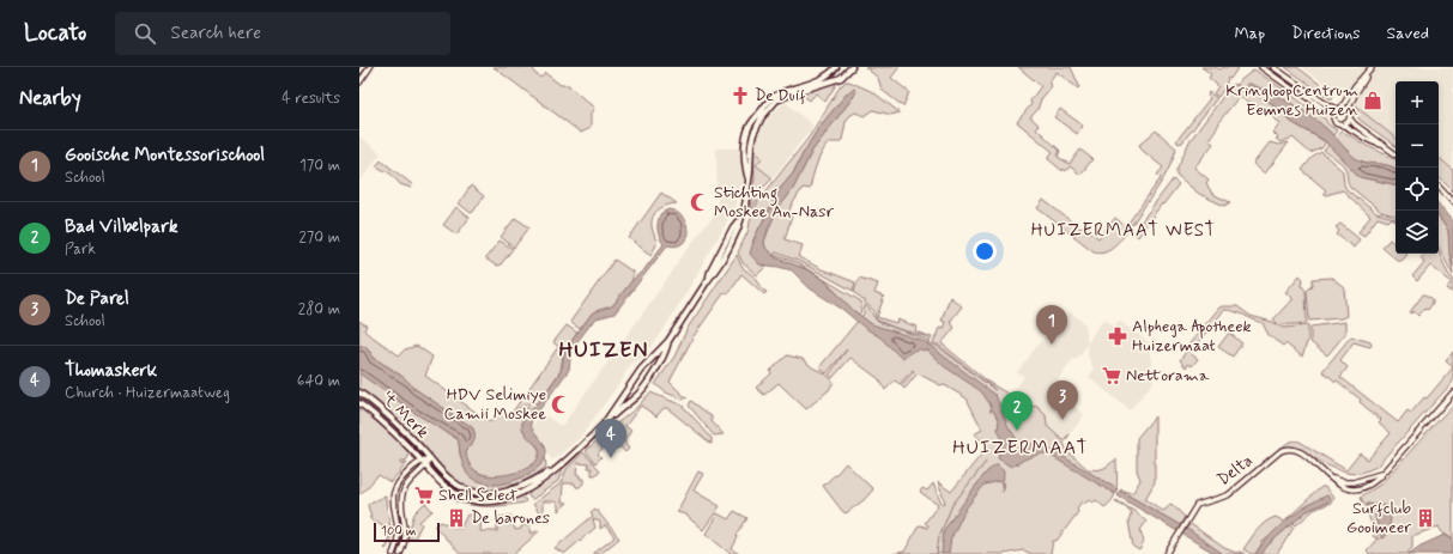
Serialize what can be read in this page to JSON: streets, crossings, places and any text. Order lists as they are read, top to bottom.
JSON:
{
  "streets": {
    "main road": ["'t Merk"],
    "street": ["Delta"]
  },
  "districts": ["HUIZERMAAT WEST", "HUIZEN", "HUIZERMAAT"],
  "places": {
    "church": ["De Duif"],
    "shop": ["KringloopCentrum Eemnes Huizen"],
    "mosque": ["Stichting Moskee An-Nasr", "HDV Selimiye Camii Moskee"],
    "pharmacy": ["Alphega Apotheek Huizermaat"],
    "supermarket": ["Nettorama", "Shell Select"],
    "building": ["De barones", "Surfclub Gooimeer"]
  },
  "scale_bar": "100 m",
  "page": {
    "header": "Locato",
    "search": "Search here",
    "nav": ["Map", "Directions", "Saved"],
    "heading": ["Nearby", "4 results"],
    "map_buttons": ["+", "−"],
    "list": [
      {
        "mark": "1",
        "name": "Gooische Montessorischool",
        "note": "School",
        "value": "170 m"
      },
      {
        "mark": "2",
        "name": "Bad Vilbelpark",
        "note": "Park",
        "value": "270 m"
      },
      {
        "mark": "3",
        "name": "De Parel",
        "note": "School",
        "value": "280 m"
      },
      {
        "mark": "4",
        "name": "Thomaskerk",
        "note": "Church · Huizermaatweg",
        "value": "640 m"
      }
    ],
    "pins": [
      "1",
      "3",
      "2",
      "4"
    ],
    "scale": "100 m"
  }
}
